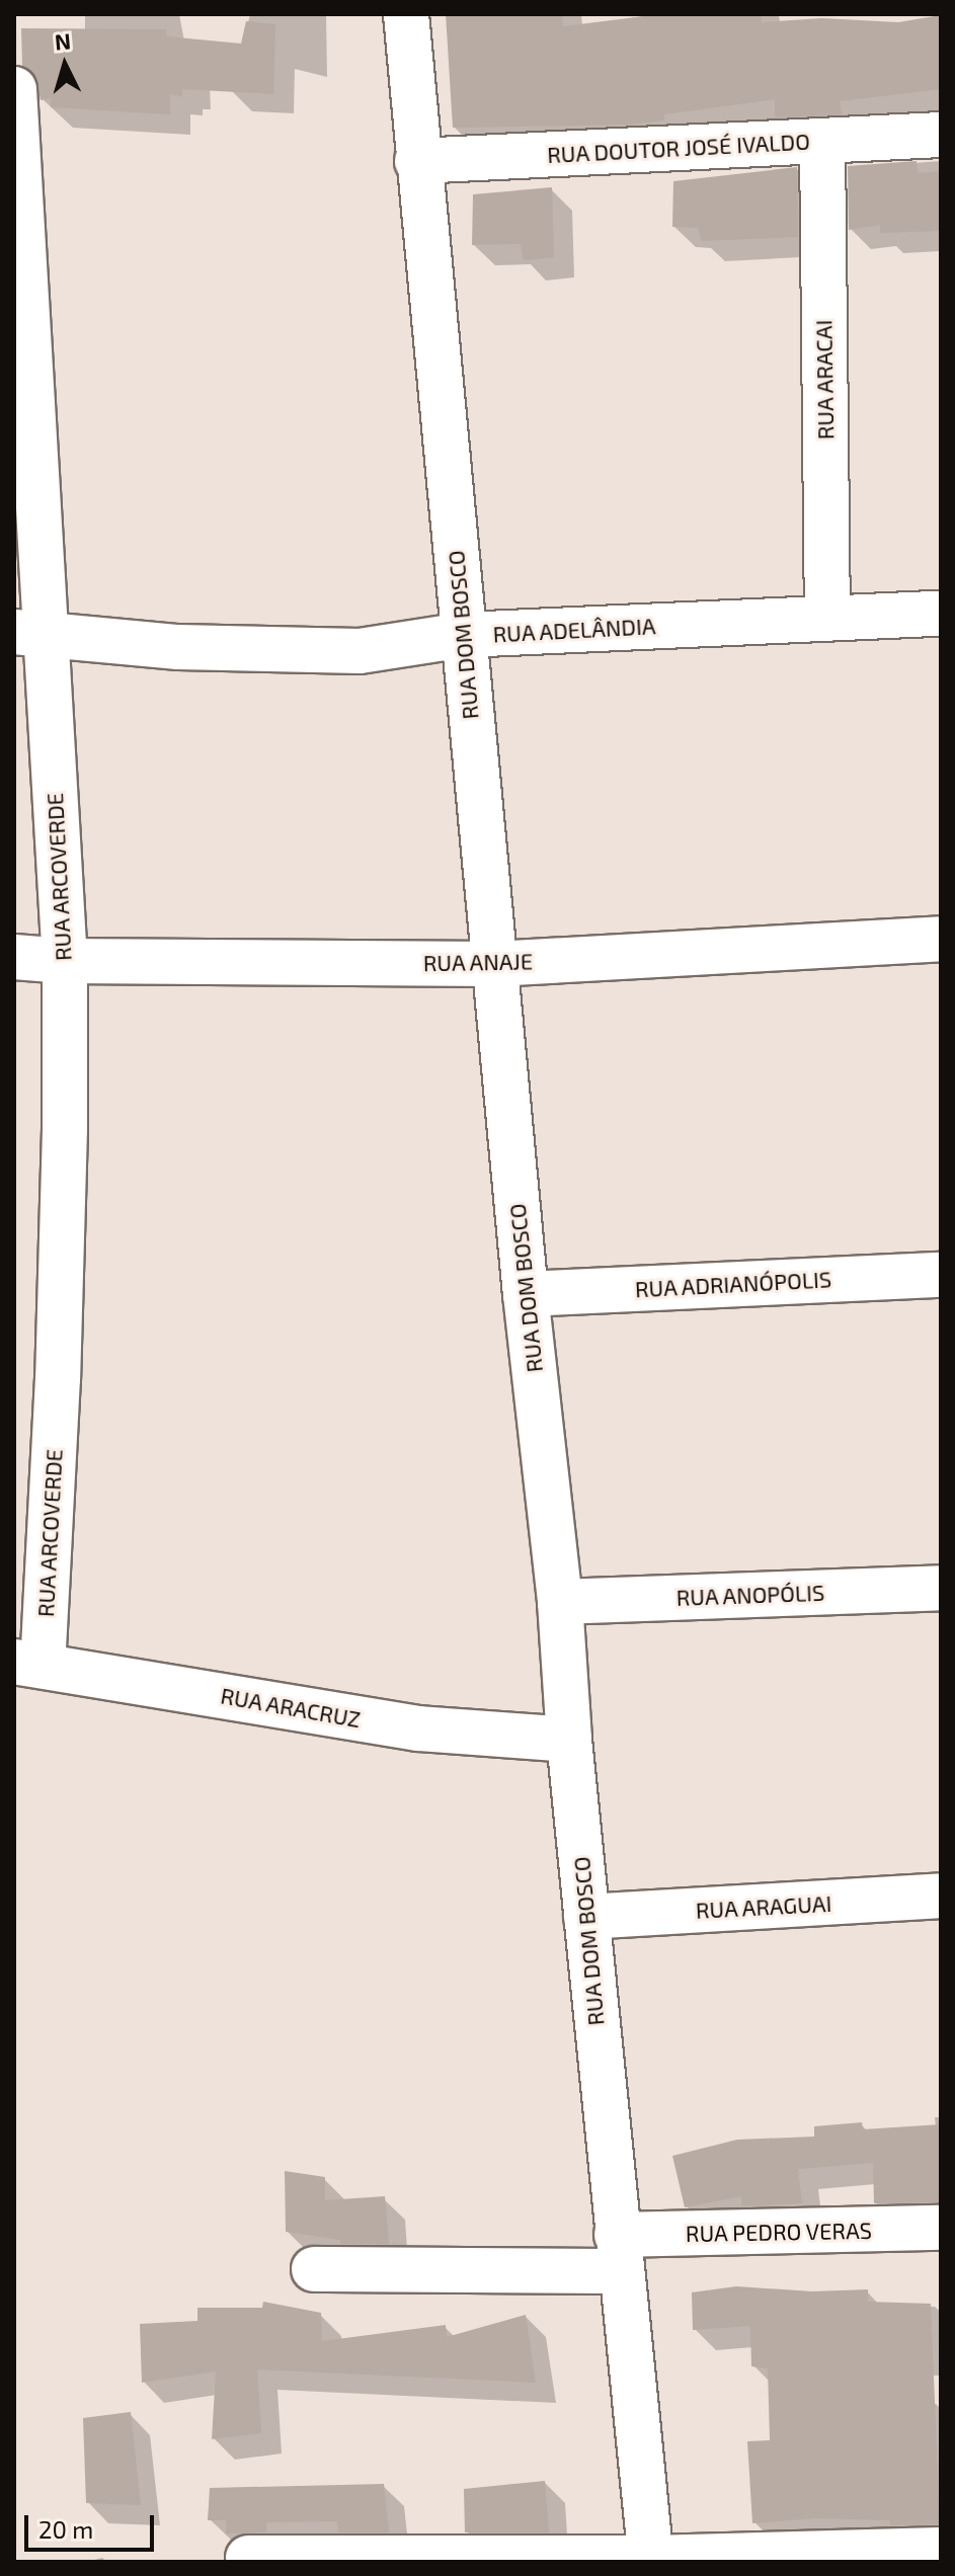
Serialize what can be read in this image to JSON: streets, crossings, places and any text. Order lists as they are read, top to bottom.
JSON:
{
  "streets": {
    "street": [
      "RUA DOUTOR JOSÉ IVALDO",
      "RUA ARACAI",
      "RUA ADELÂNDIA",
      "RUA DOM BOSCO",
      "RUA ARCOVERDE",
      "RUA ANAJE",
      "RUA ADRIANÓPOLIS",
      "RUA ANOPÓLIS",
      "RUA ARACRUZ",
      "RUA ARAGUAI",
      "RUA PEDRO VERAS"
    ]
  },
  "crossings": [
    ["RUA DOUTOR JOSÉ IVALDO", "RUA ARACAI"],
    ["RUA DOUTOR JOSÉ IVALDO", "RUA DOM BOSCO"],
    ["RUA ARACAI", "RUA ADELÂNDIA"],
    ["RUA ADELÂNDIA", "RUA DOM BOSCO"],
    ["RUA ADELÂNDIA", "RUA ARCOVERDE"],
    ["RUA DOM BOSCO", "RUA ANAJE"],
    ["RUA DOM BOSCO", "RUA ADRIANÓPOLIS"],
    ["RUA DOM BOSCO", "RUA ANOPÓLIS"],
    ["RUA DOM BOSCO", "RUA ARACRUZ"],
    ["RUA DOM BOSCO", "RUA ARAGUAI"],
    ["RUA DOM BOSCO", "RUA PEDRO VERAS"],
    ["RUA ARCOVERDE", "RUA ANAJE"],
    ["RUA ARCOVERDE", "RUA ARACRUZ"]
  ],
  "scale_bar": "20 m",
  "north": "top"
}
